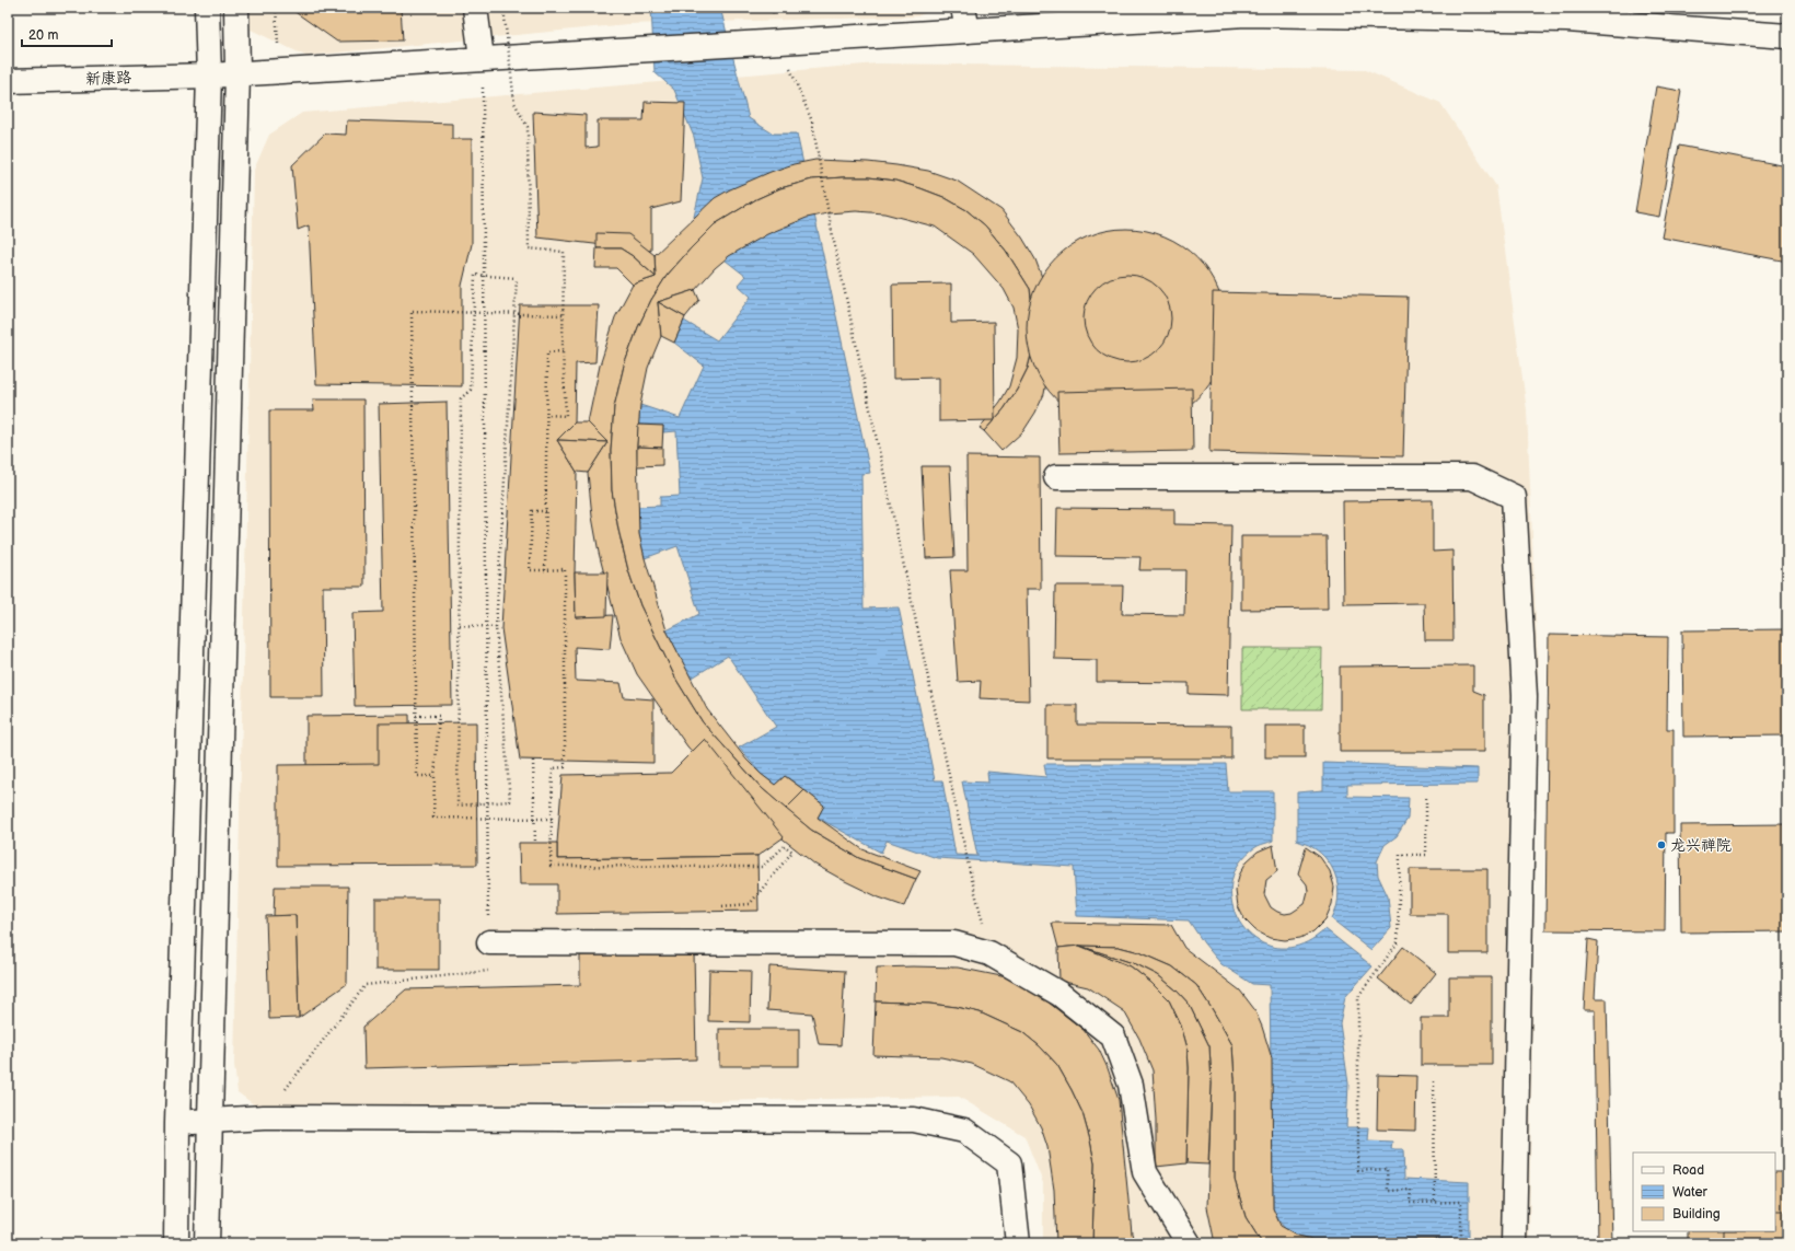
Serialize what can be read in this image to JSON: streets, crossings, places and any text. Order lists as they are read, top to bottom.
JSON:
{
  "streets": {
    "street": ["新康路"]
  },
  "places": ["龙兴禅院"],
  "legend": ["Road", "Water", "Building"],
  "scale_bar": "20 m"
}
